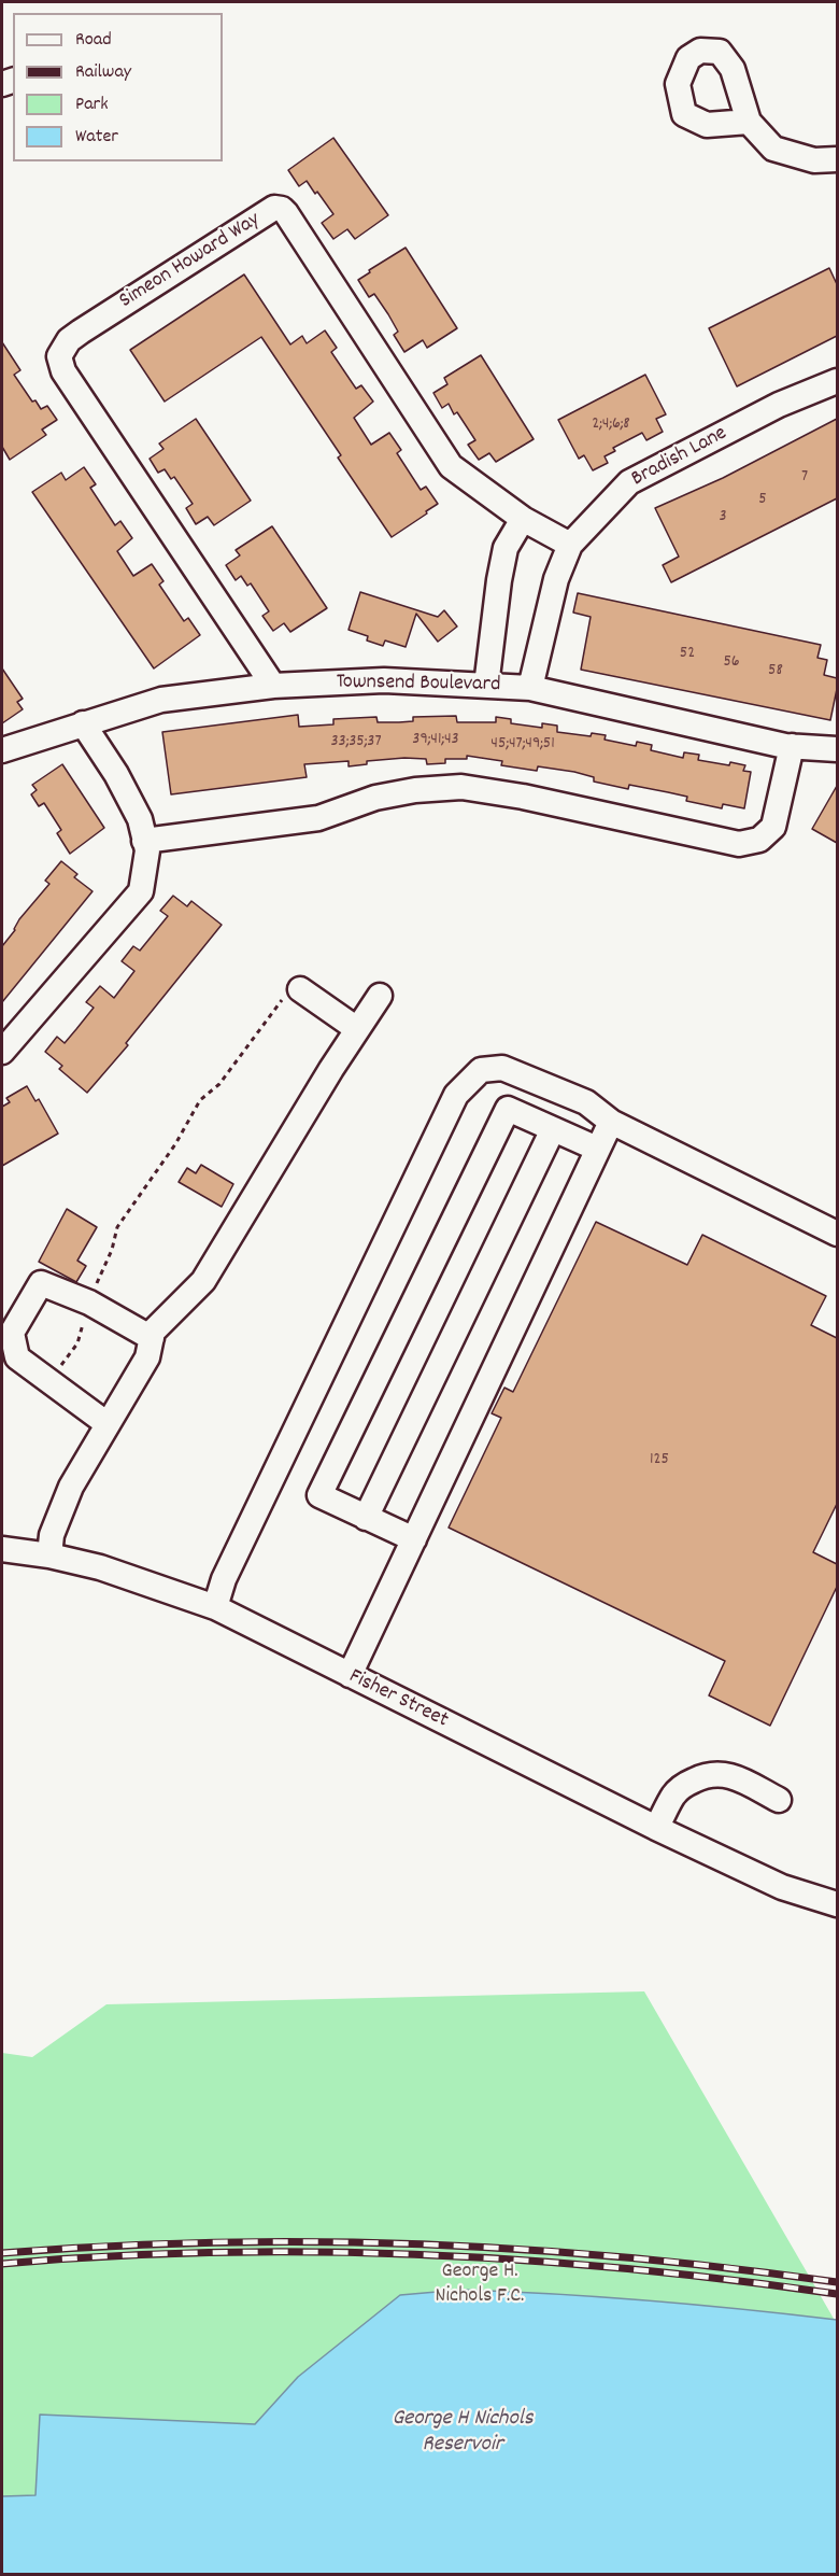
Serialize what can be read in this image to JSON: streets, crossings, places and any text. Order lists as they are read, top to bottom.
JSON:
{
  "streets": {
    "street": [
      "Simeon Howard Way",
      "Bradish Lane",
      "Townsend Boulevard",
      "Fisher Street"
    ]
  },
  "crossings": [
    ["Simeon Howard Way", "Bradish Lane"],
    ["Simeon Howard Way", "Townsend Boulevard"],
    ["Bradish Lane", "Townsend Boulevard"]
  ],
  "water": ["George H Nichols Reservoir"],
  "parks": ["George H. Nichols F.C."],
  "house_numbers": [
    "2;4;6;8",
    "7",
    "5",
    "3",
    "52",
    "56",
    "58",
    "39;41;43",
    "33;35;37",
    "45;47;49;51",
    "125"
  ],
  "legend": [
    "Road",
    "Railway",
    "Park",
    "Water"
  ]
}
